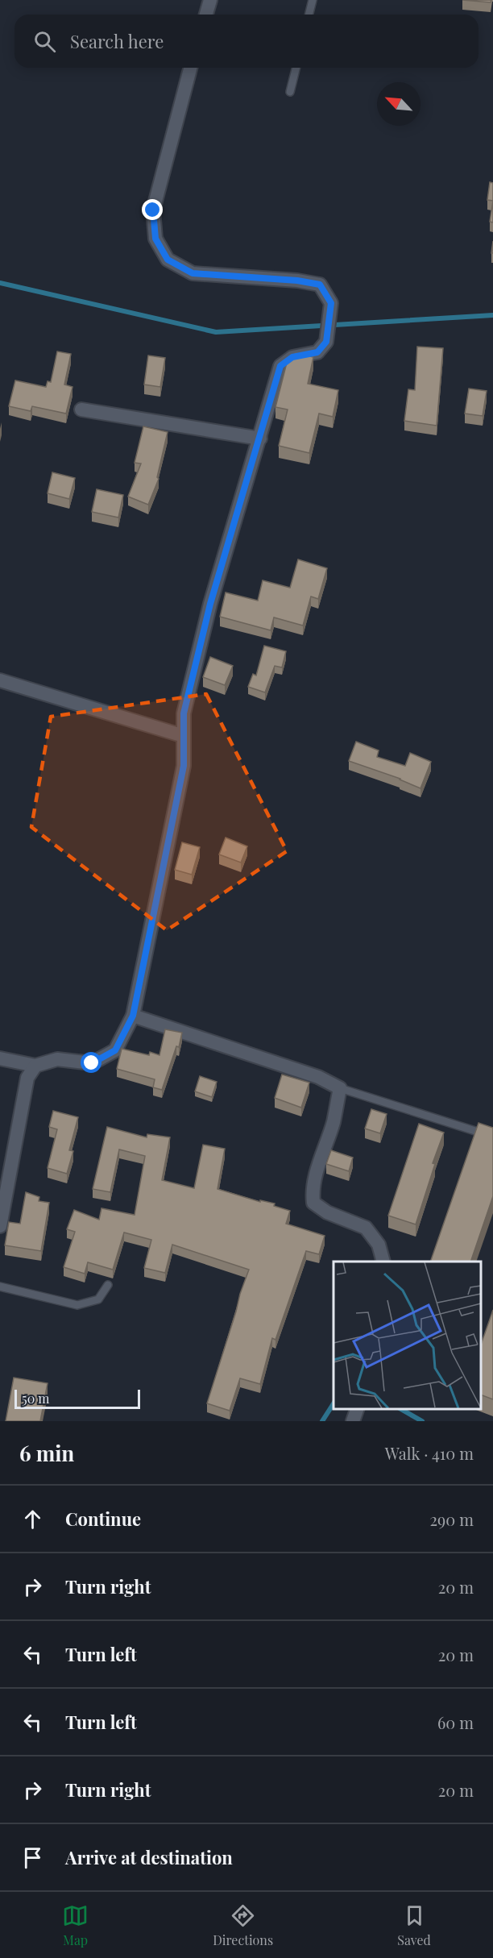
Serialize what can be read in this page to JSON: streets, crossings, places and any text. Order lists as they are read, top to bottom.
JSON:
{
  "scale_bar": "50 m",
  "north": "top left",
  "page": {
    "search": "Search here",
    "scale": "50 m",
    "heading": ["6 min", "Walk · 410 m"],
    "list": [
      ["Continue", "290 m"],
      ["Turn right", "20 m"],
      ["Turn left", "20 m"],
      ["Turn left", "60 m"],
      ["Turn right", "20 m"],
      "Arrive at destination"
    ],
    "nav": ["Map", "Directions", "Saved"]
  }
}
